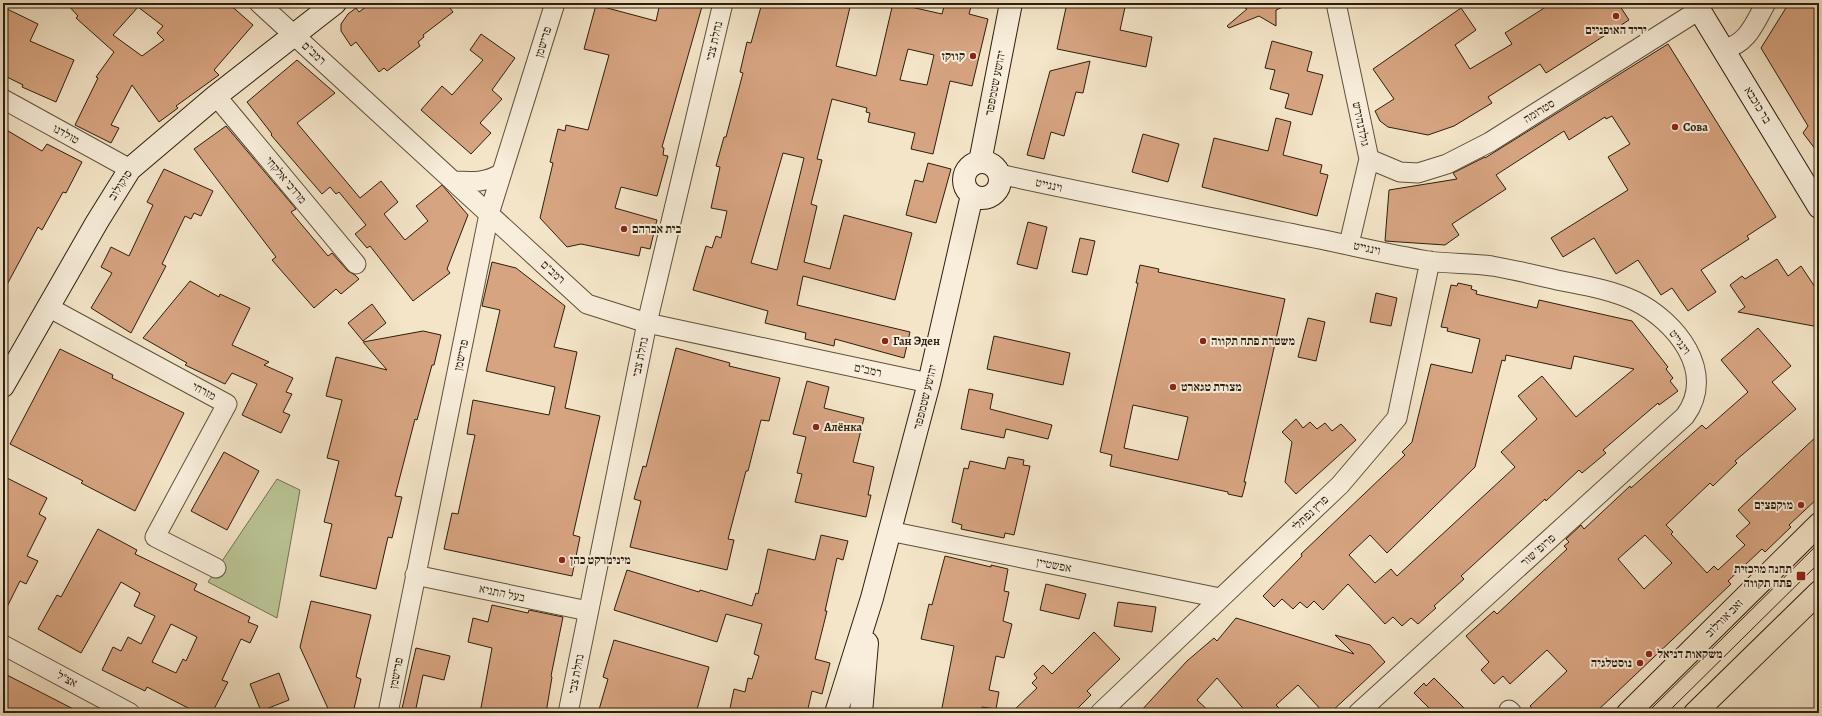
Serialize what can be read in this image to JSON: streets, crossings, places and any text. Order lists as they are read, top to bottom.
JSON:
{
  "streets": {
    "main road": ["זאב אורלוב"],
    "street": [
      "נחלת צבי",
      "פרישמן",
      "רמב\"ם",
      "יהושע שטמפפר",
      "בר כוכבא",
      "סטרומה",
      "גולדנהירש",
      "טולדנו",
      "מרדכי אלקחי",
      "סוקולוב",
      "וינגייט",
      "מזרחי",
      "פרץ נפתלי",
      "פרופ' שור",
      "אפשטיין",
      "בעל התניא",
      "אצ\"ל"
    ]
  },
  "crossings": [
    ["נחלת צבי", "רמב\"ם"],
    ["נחלת צבי", "בעל התניא"],
    ["פרישמן", "רמב\"ם"],
    ["פרישמן", "בעל התניא"],
    ["רמב\"ם", "יהושע שטמפפר"],
    ["רמב\"ם", "סוקולוב"],
    ["יהושע שטמפפר", "וינגייט"],
    ["יהושע שטמפפר", "אפשטיין"],
    ["בר כוכבא", "סטרומה"],
    ["סטרומה", "גולדנהירש"],
    ["גולדנהירש", "וינגייט"],
    ["טולדנו", "סוקולוב"],
    ["מרדכי אלקחי", "סוקולוב"],
    ["סוקולוב", "מזרחי"],
    ["וינגייט", "פרץ נפתלי"],
    ["וינגייט", "פרופ' שור"],
    ["פרץ נפתלי", "אפשטיין"]
  ],
  "places": {
    "other": [
      "יריד האופניים",
      "קווקז",
      "Сова",
      "בית אברהם",
      "Ган Эден",
      "משטרת פתח תקווה",
      "מצודת טגארט",
      "Алёнка",
      "מוקפצים",
      "מינימרקט כהן",
      "משקאות דניאל",
      "נוסטלגיה"
    ],
    "transit": ["תחנה מרכזית פתח תקווה"]
  }
}
